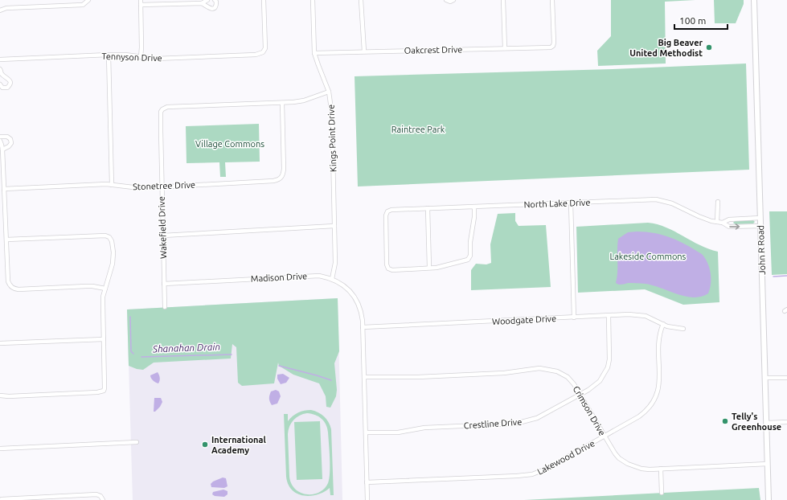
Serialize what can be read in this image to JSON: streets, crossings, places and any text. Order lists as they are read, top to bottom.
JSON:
{
  "streets": {
    "main road": ["John R Road"],
    "street": [
      "Oakcrest Drive",
      "Tennyson Drive",
      "Kings Point Drive",
      "Stonetree Drive",
      "North Lake Drive",
      "Wakefield Drive",
      "Madison Drive",
      "Woodgate Drive",
      "Crimson Drive",
      "Crestline Drive",
      "Lakewood Drive"
    ]
  },
  "crossings": [
    ["Oakcrest Drive", "Kings Point Drive"],
    ["Kings Point Drive", "Madison Drive"],
    ["Stonetree Drive", "Wakefield Drive"],
    ["North Lake Drive", "John R Road"],
    ["Wakefield Drive", "Madison Drive"],
    ["John R Road", "Crimson Drive"],
    ["Madison Drive", "Woodgate Drive"],
    ["Madison Drive", "Crimson Drive"],
    ["Madison Drive", "Crestline Drive"],
    ["Madison Drive", "Lakewood Drive"],
    ["Woodgate Drive", "Crestline Drive"],
    ["Woodgate Drive", "Lakewood Drive"],
    ["Crimson Drive", "Crestline Drive"],
    ["Crimson Drive", "Lakewood Drive"]
  ],
  "water": ["Shanahan Drain"],
  "parks": ["Raintree Park", "Village Commons", "Lakeside Commons"],
  "places": ["Big Beaver United Methodist", "Telly's Greenhouse", "International Academy"],
  "scale_bar": "100 m"
}
